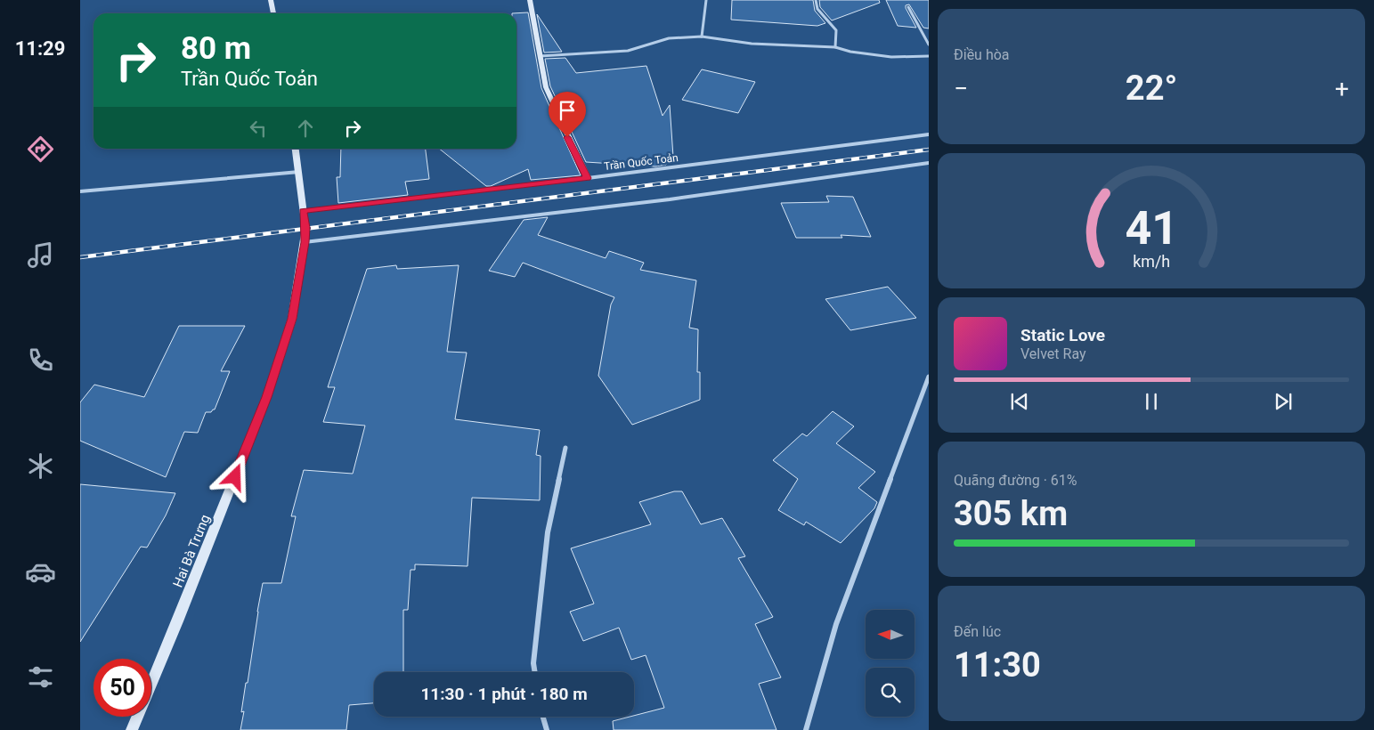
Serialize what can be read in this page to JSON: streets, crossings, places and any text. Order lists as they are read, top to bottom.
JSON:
{
  "streets": {
    "main road": ["Hai Bà Trưng"],
    "street": ["Trần Quốc Toản"]
  },
  "crossings": [
    ["Trần Quốc Toản", "Hai Bà Trưng"]
  ],
  "north": "left",
  "page": {
    "tabs": "11:29",
    "tile": [
      "Điều hòa",
      ["Quãng đường · 61%", "305 km"],
      ["Đến lúc", "11:30"]
    ],
    "turn": ["80 m", "Trần Quốc Toản"],
    "heat": ["−", "22°", "+"],
    "song": ["Static Love", "Velvet Ray"],
    "limit": "50",
    "trip": "11:30 · 1 phút · 180 m",
    "gauge": ["41", "km/h"]
  }
}
